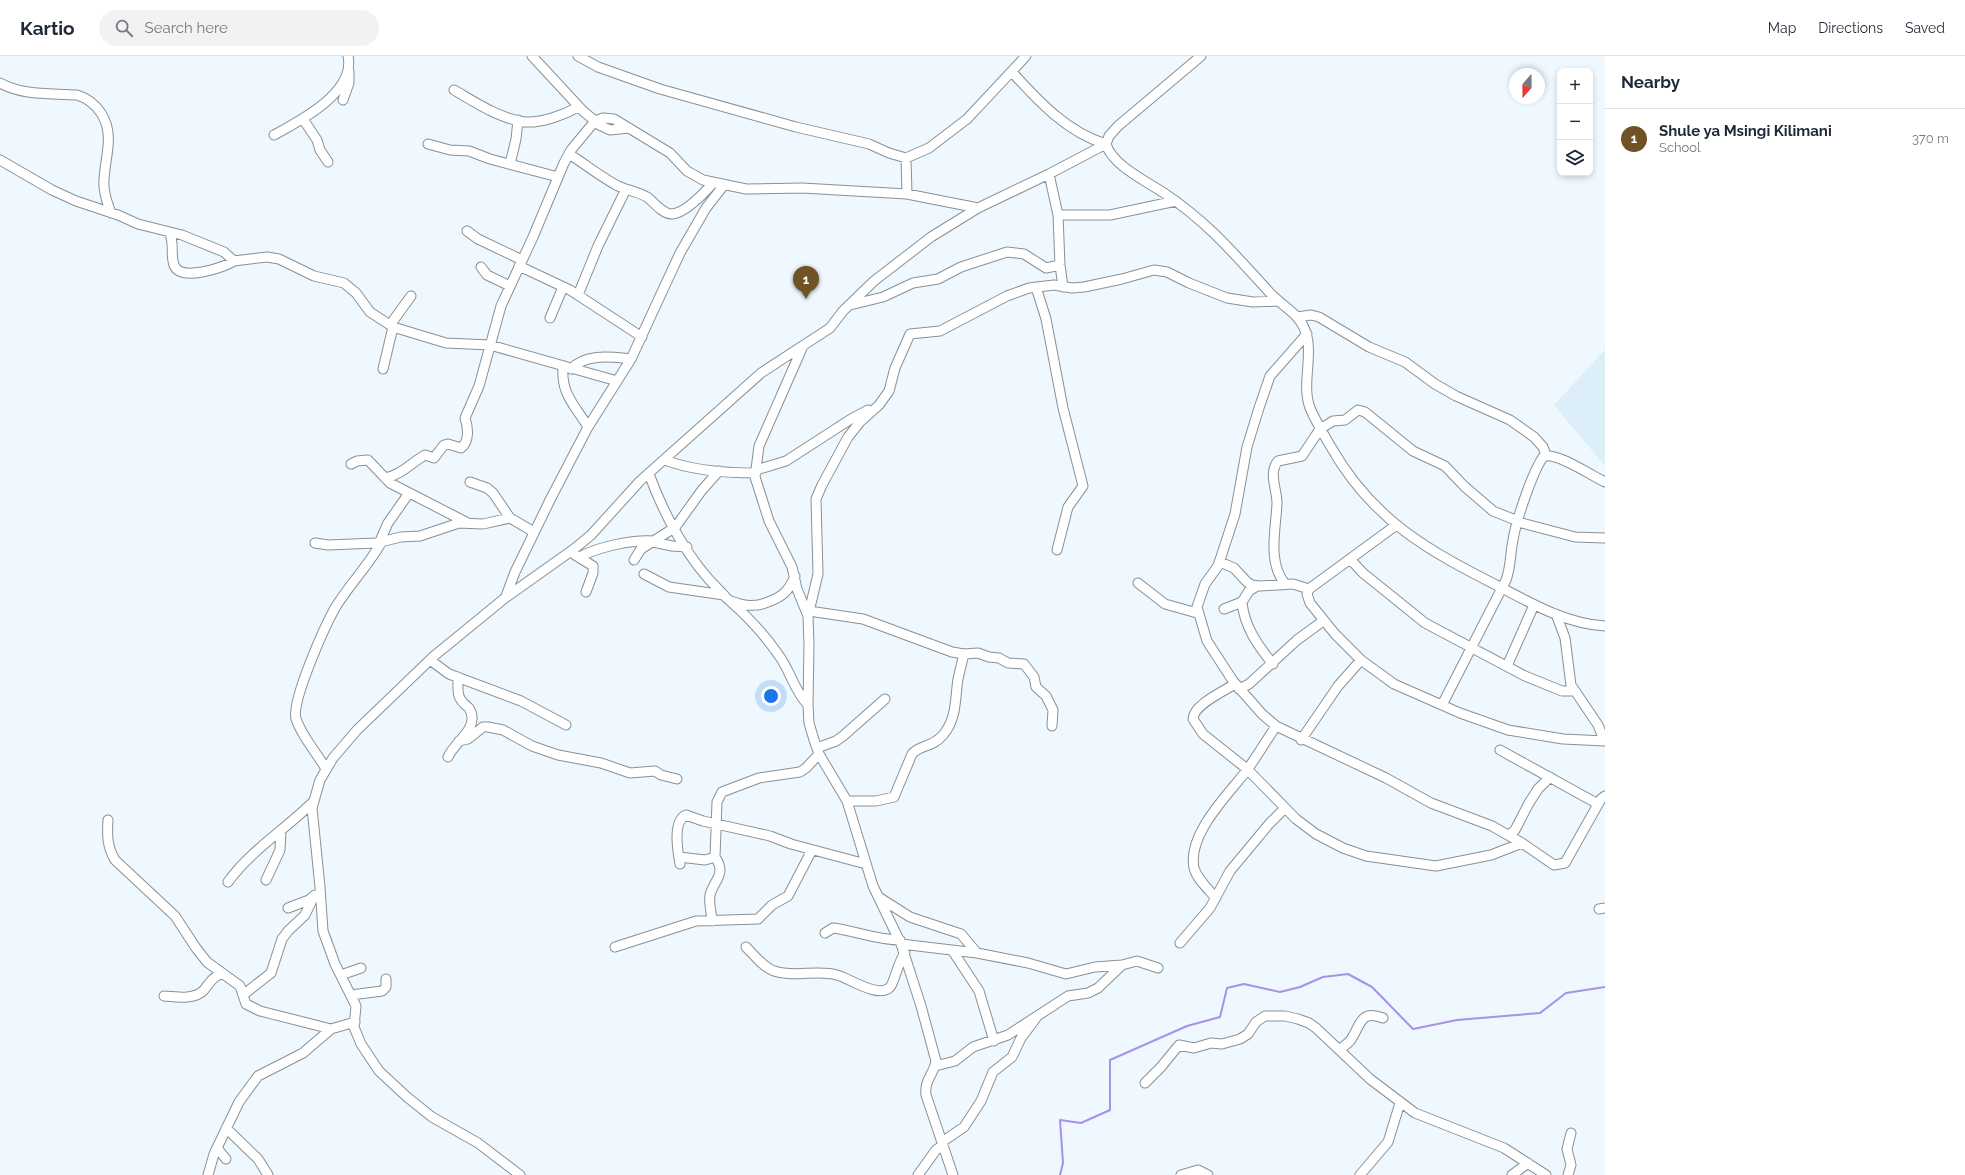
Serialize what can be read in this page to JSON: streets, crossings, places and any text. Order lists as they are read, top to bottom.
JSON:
{
  "north": "bottom",
  "page": {
    "header": "Kartio",
    "search": "Search here",
    "nav": ["Map", "Directions", "Saved"],
    "heading": "Nearby",
    "map_buttons": ["+", "−"],
    "list": [
      {
        "mark": "1",
        "name": "Shule ya Msingi Kilimani",
        "note": "School",
        "value": "370 m"
      }
    ],
    "pins": "1"
  }
}
